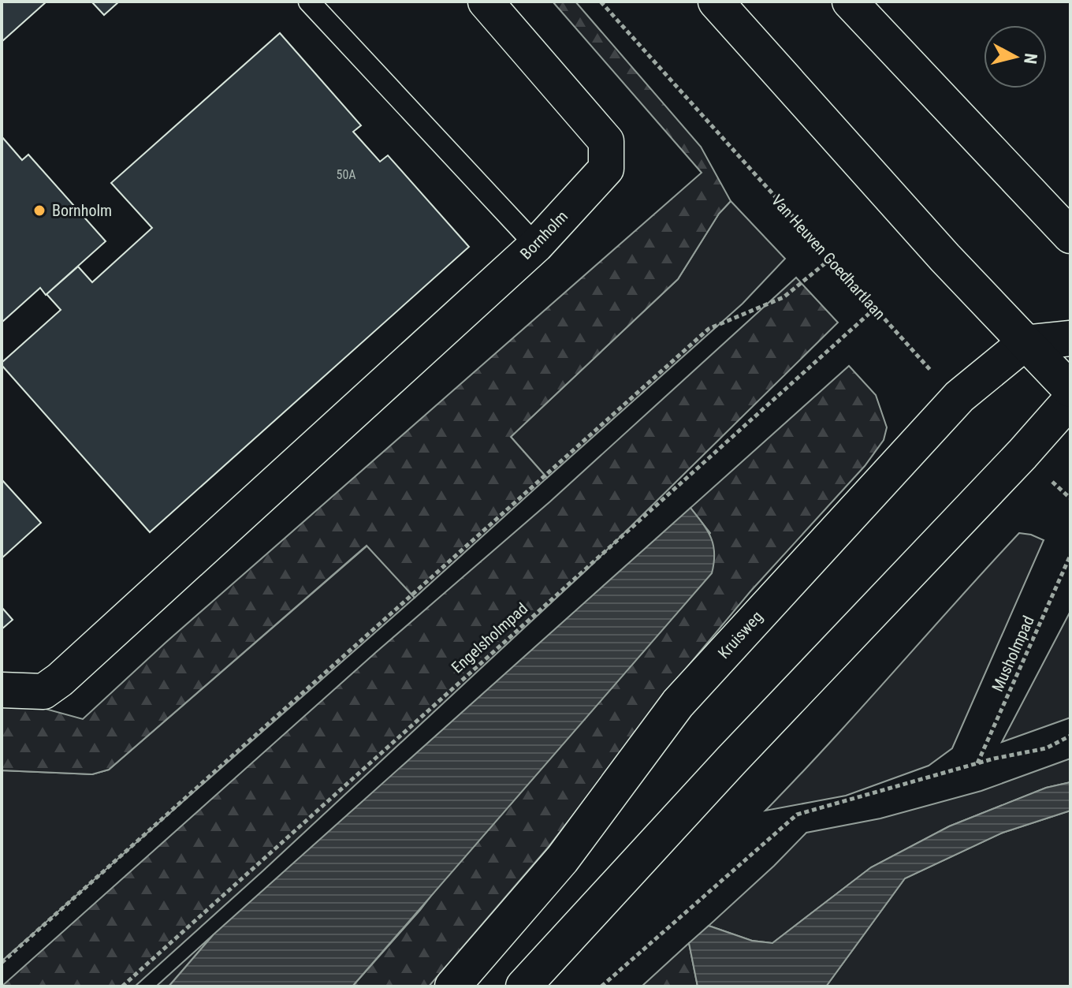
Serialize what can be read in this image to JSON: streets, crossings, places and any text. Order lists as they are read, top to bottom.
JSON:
{
  "streets": {
    "street": ["Bornholm", "Kruisweg"],
    "path": ["Van Heuven Goedhartlaan", "Engelsholmpad", "Musholmpad"]
  },
  "crossings": [
    ["Van Heuven Goedhartlaan", "Kruisweg"],
    ["Van Heuven Goedhartlaan", "Engelsholmpad"]
  ],
  "places": ["Bornholm"],
  "house_numbers": ["50A"],
  "north": "right"
}
